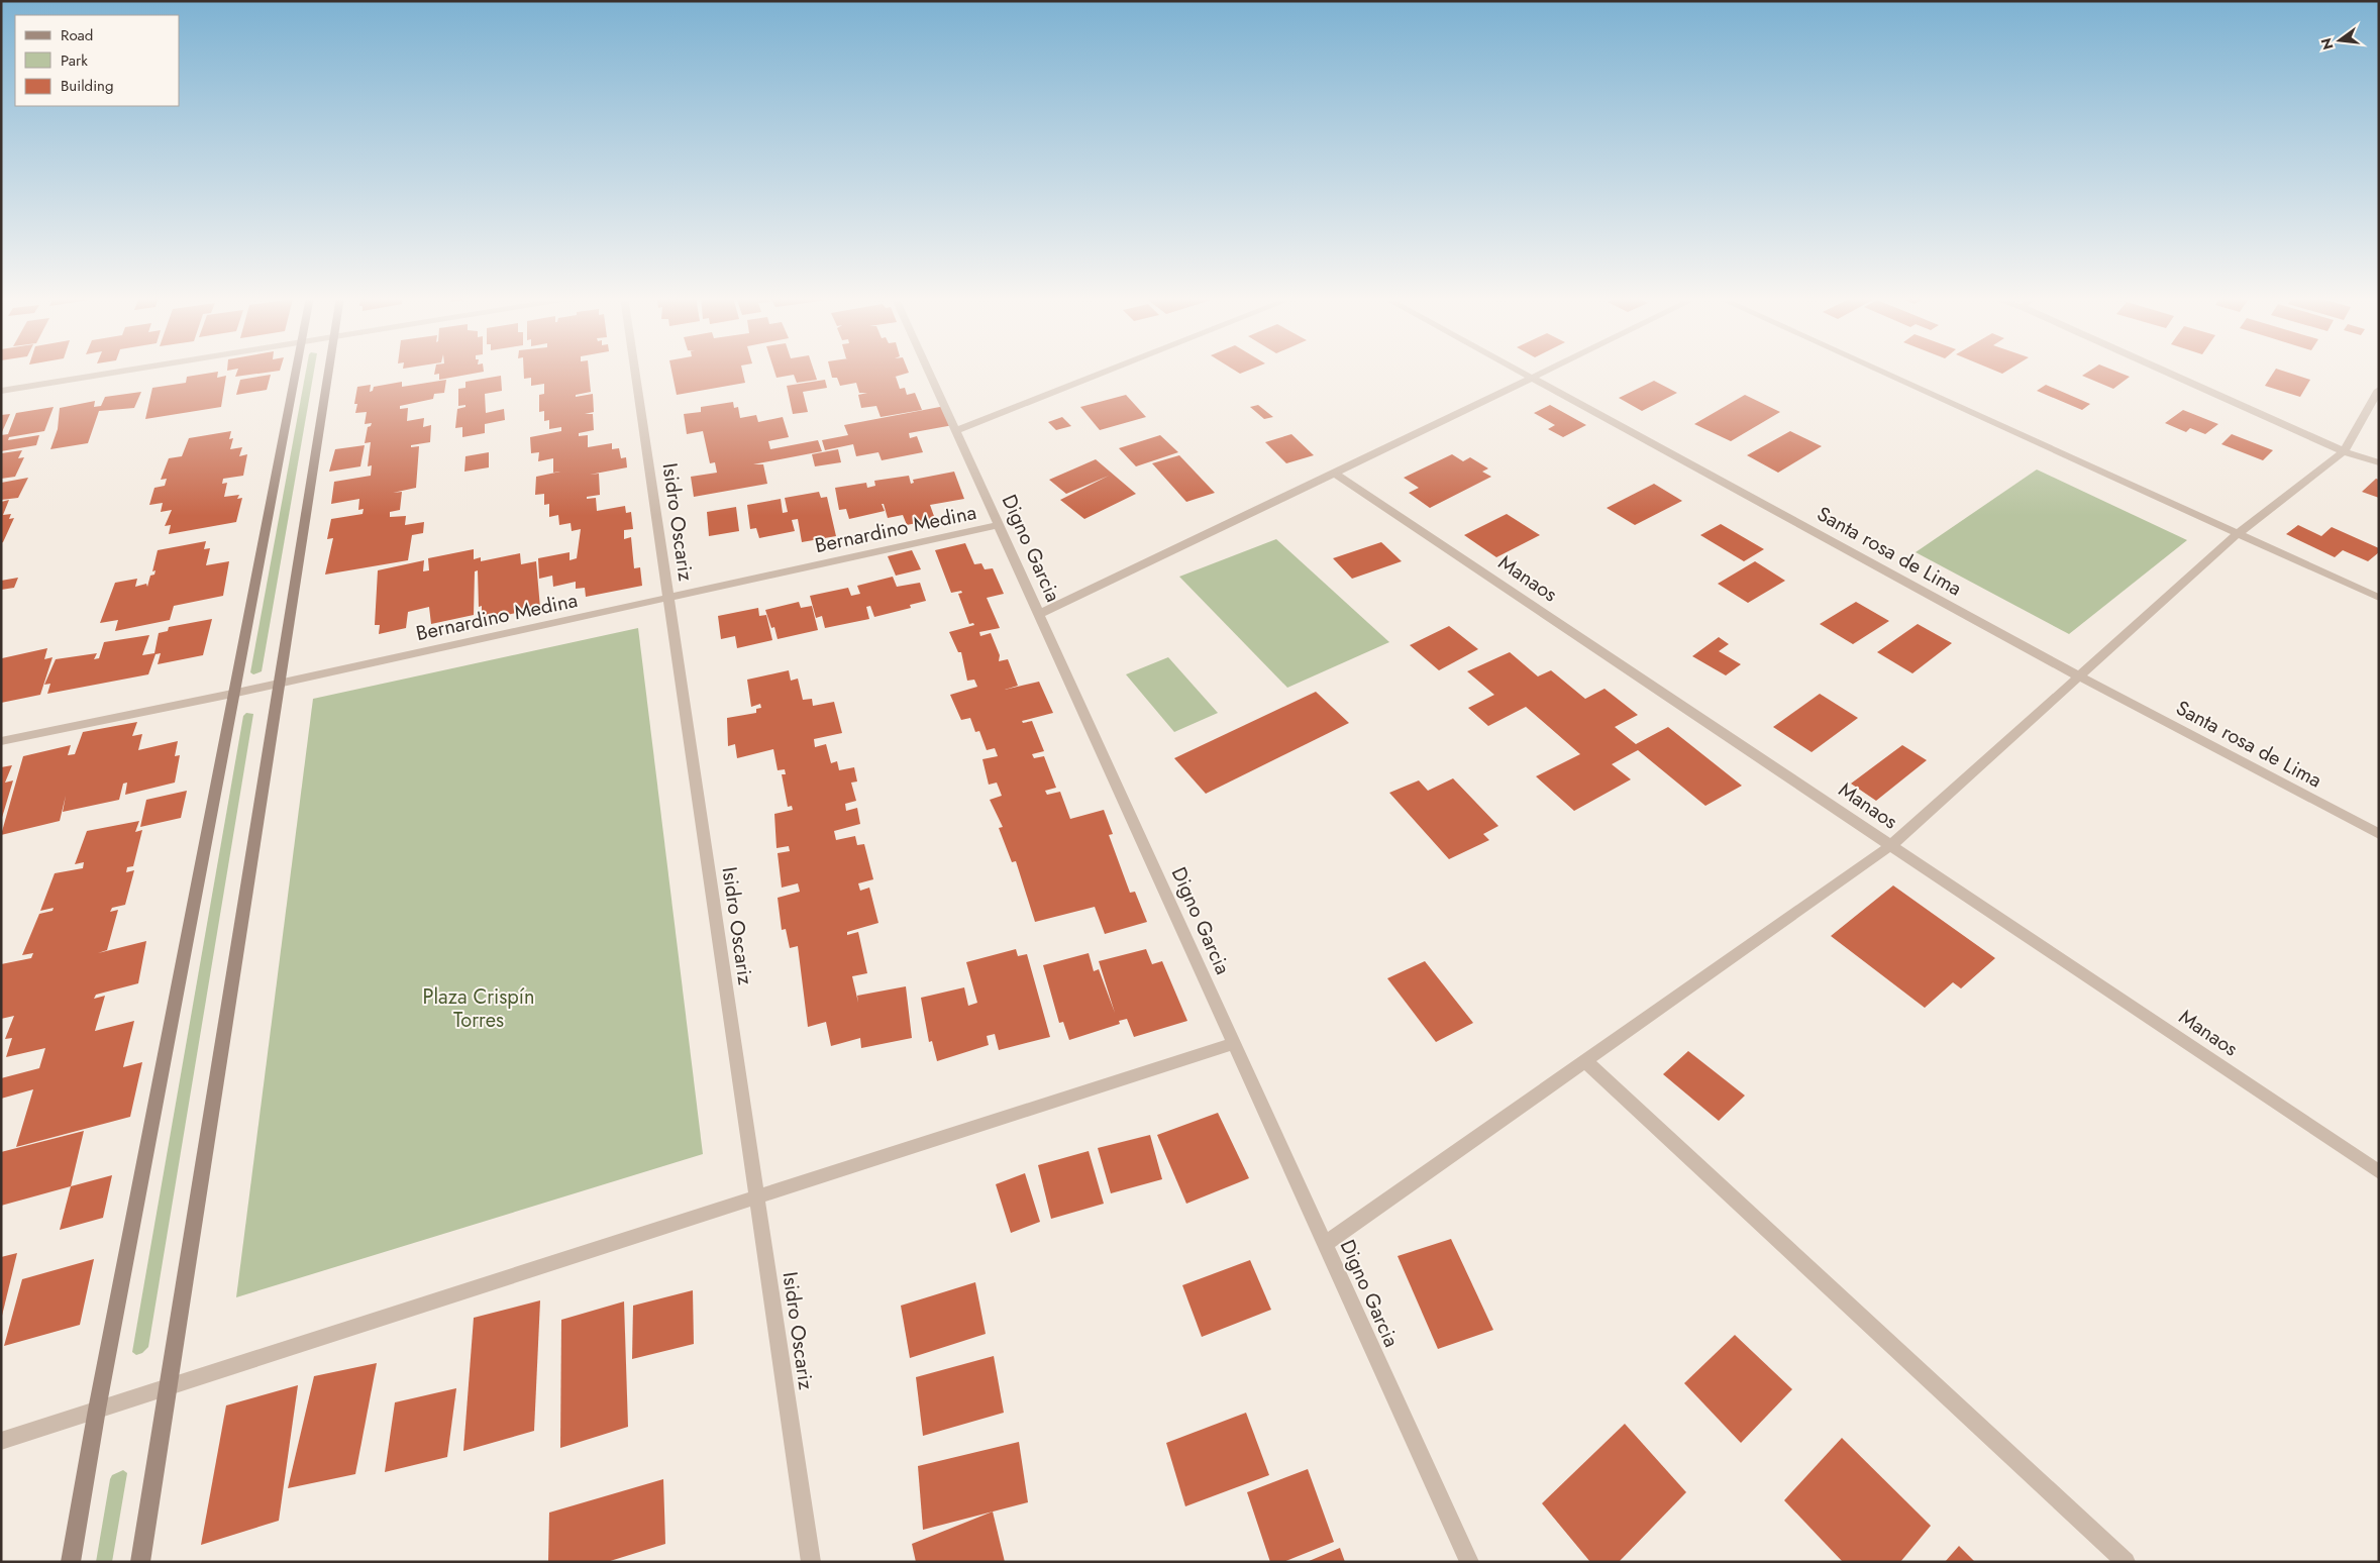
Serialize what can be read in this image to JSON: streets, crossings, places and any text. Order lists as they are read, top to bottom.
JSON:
{
  "streets": {
    "street": [
      "Isidro Oscariz",
      "Bernardino Medina",
      "Digno Garcia",
      "Santa rosa de Lima",
      "Manaos"
    ]
  },
  "crossings": [
    ["Isidro Oscariz", "Bernardino Medina"],
    ["Bernardino Medina", "Digno Garcia"]
  ],
  "parks": ["Plaza Crispín Torres"],
  "legend": ["Road", "Park", "Building"],
  "north": "left"
}
